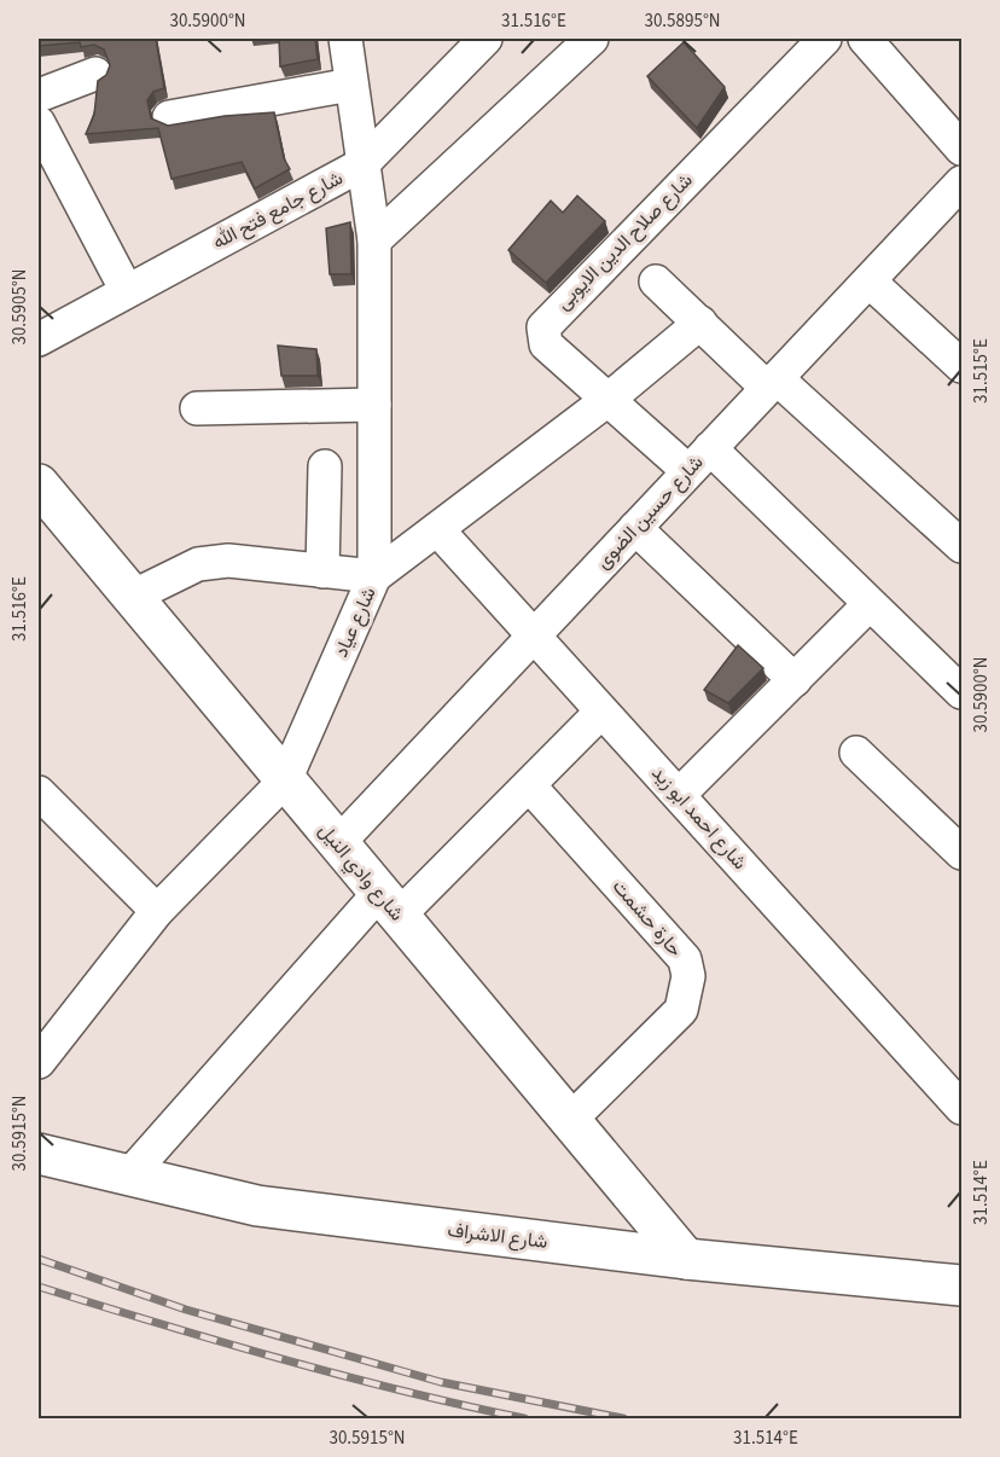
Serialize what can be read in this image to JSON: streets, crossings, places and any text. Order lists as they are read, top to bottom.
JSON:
{
  "streets": {
    "street": [
      "شارع جامع فتح الله",
      "شارع صلاح الدين الايوبى",
      "شارع حسين الضوى",
      "شارع عياد",
      "شارع احمد ابو زيد",
      "شارع وادي النيل",
      "حارة حشمت",
      "شارع الاشراف"
    ]
  },
  "crossings": [
    ["شارع جامع فتح الله", "شارع عياد"],
    ["شارع صلاح الدين الايوبى", "شارع حسين الضوى"],
    ["شارع حسين الضوى", "شارع احمد ابو زيد"],
    ["شارع حسين الضوى", "شارع وادي النيل"],
    ["شارع عياد", "شارع وادي النيل"],
    ["شارع وادي النيل", "حارة حشمت"],
    ["شارع وادي النيل", "شارع الاشراف"]
  ],
  "coordinates": [
    "30.5900°N",
    "31.516°E",
    "30.5895°N",
    "30.5905°N",
    "31.515°E",
    "30.5915°N",
    "31.514°E"
  ]
}
